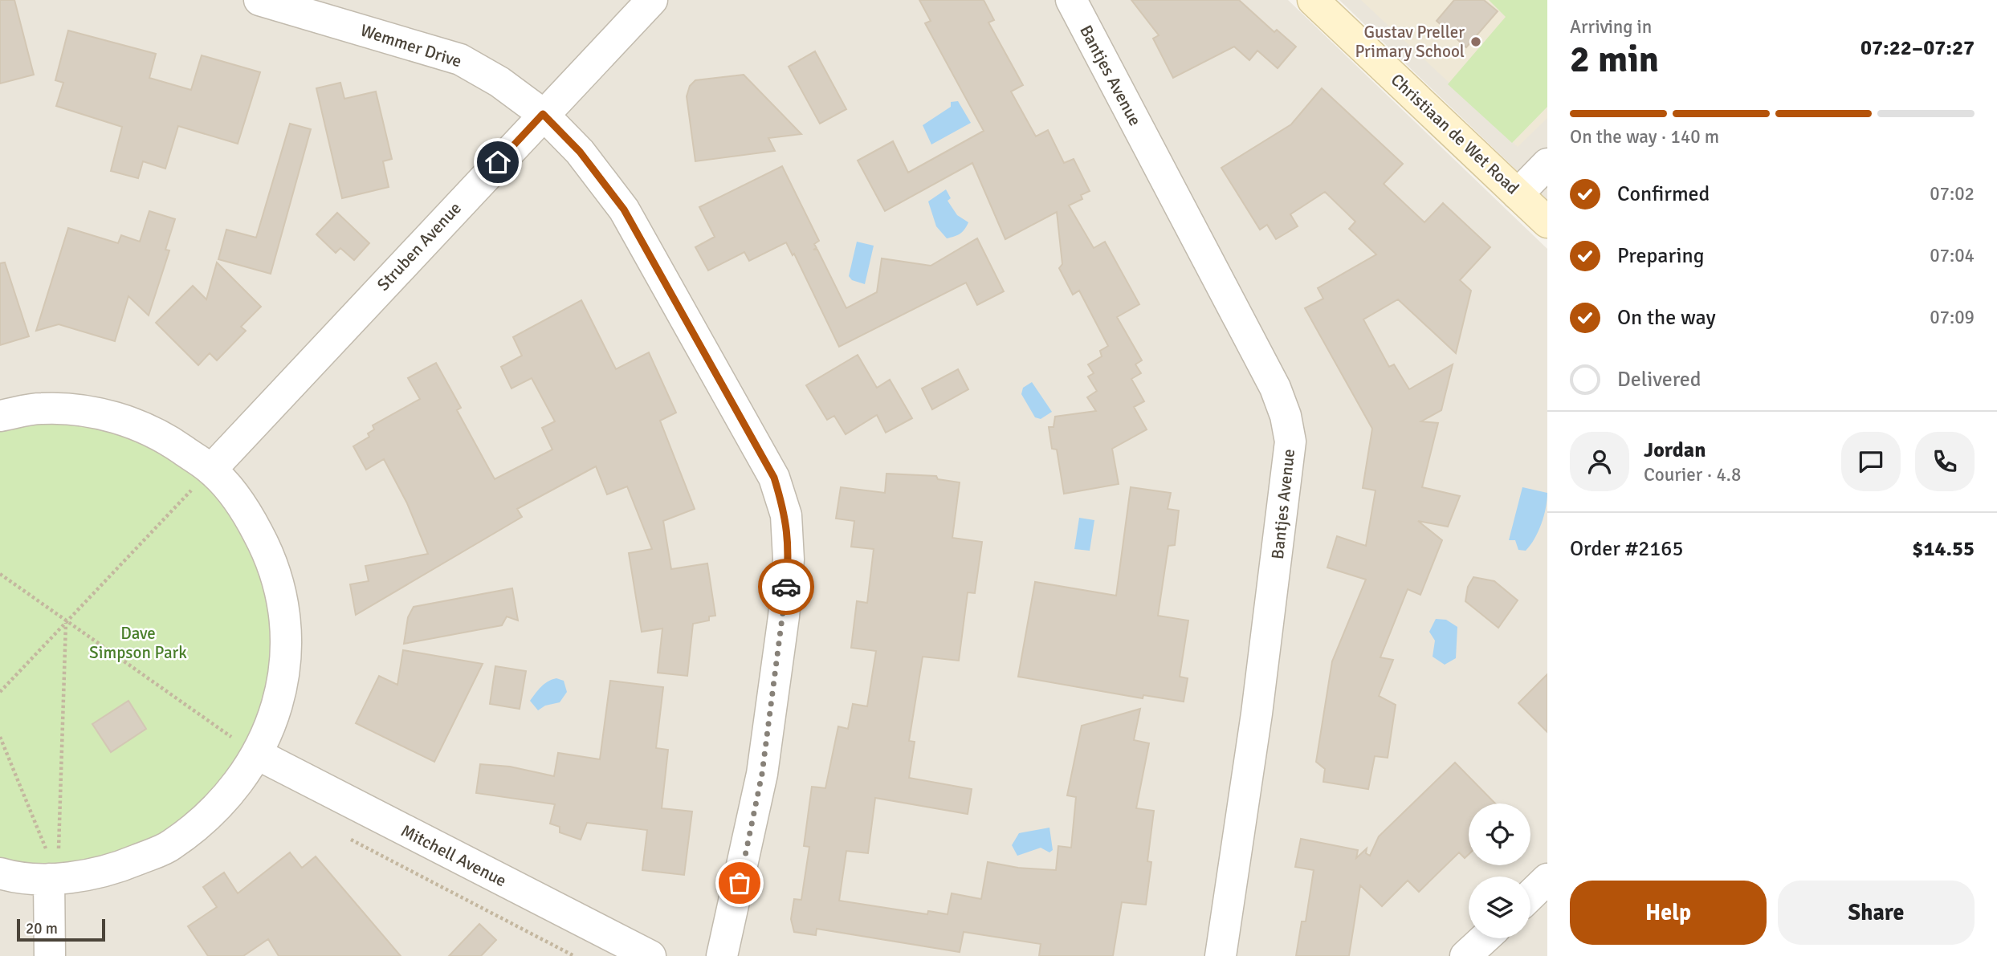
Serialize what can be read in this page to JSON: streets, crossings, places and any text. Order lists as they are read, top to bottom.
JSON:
{
  "streets": {
    "main road": ["Christiaan de Wet Road"],
    "street": [
      "Wemmer Drive",
      "Bantjes Avenue",
      "Struben Avenue",
      "Mitchell Avenue"
    ]
  },
  "crossings": [
    ["Wemmer Drive", "Struben Avenue"]
  ],
  "parks": ["Dave Simpson Park"],
  "places": ["Gustav Preller Primary School"],
  "scale_bar": "20 m",
  "page": {
    "heading": ["2 min", "Arriving in", "07:22–07:27"],
    "panel": [
      "Jordan",
      "Courier · 4.8",
      "Order #2165",
      "$14.55"
    ],
    "bar": "On the way · 140 m",
    "list": [
      ["Confirmed", "07:02"],
      ["Preparing", "07:04"],
      ["On the way", "07:09"],
      "Delivered"
    ],
    "buttons": ["Help", "Share"],
    "scale": "20 m"
  }
}
